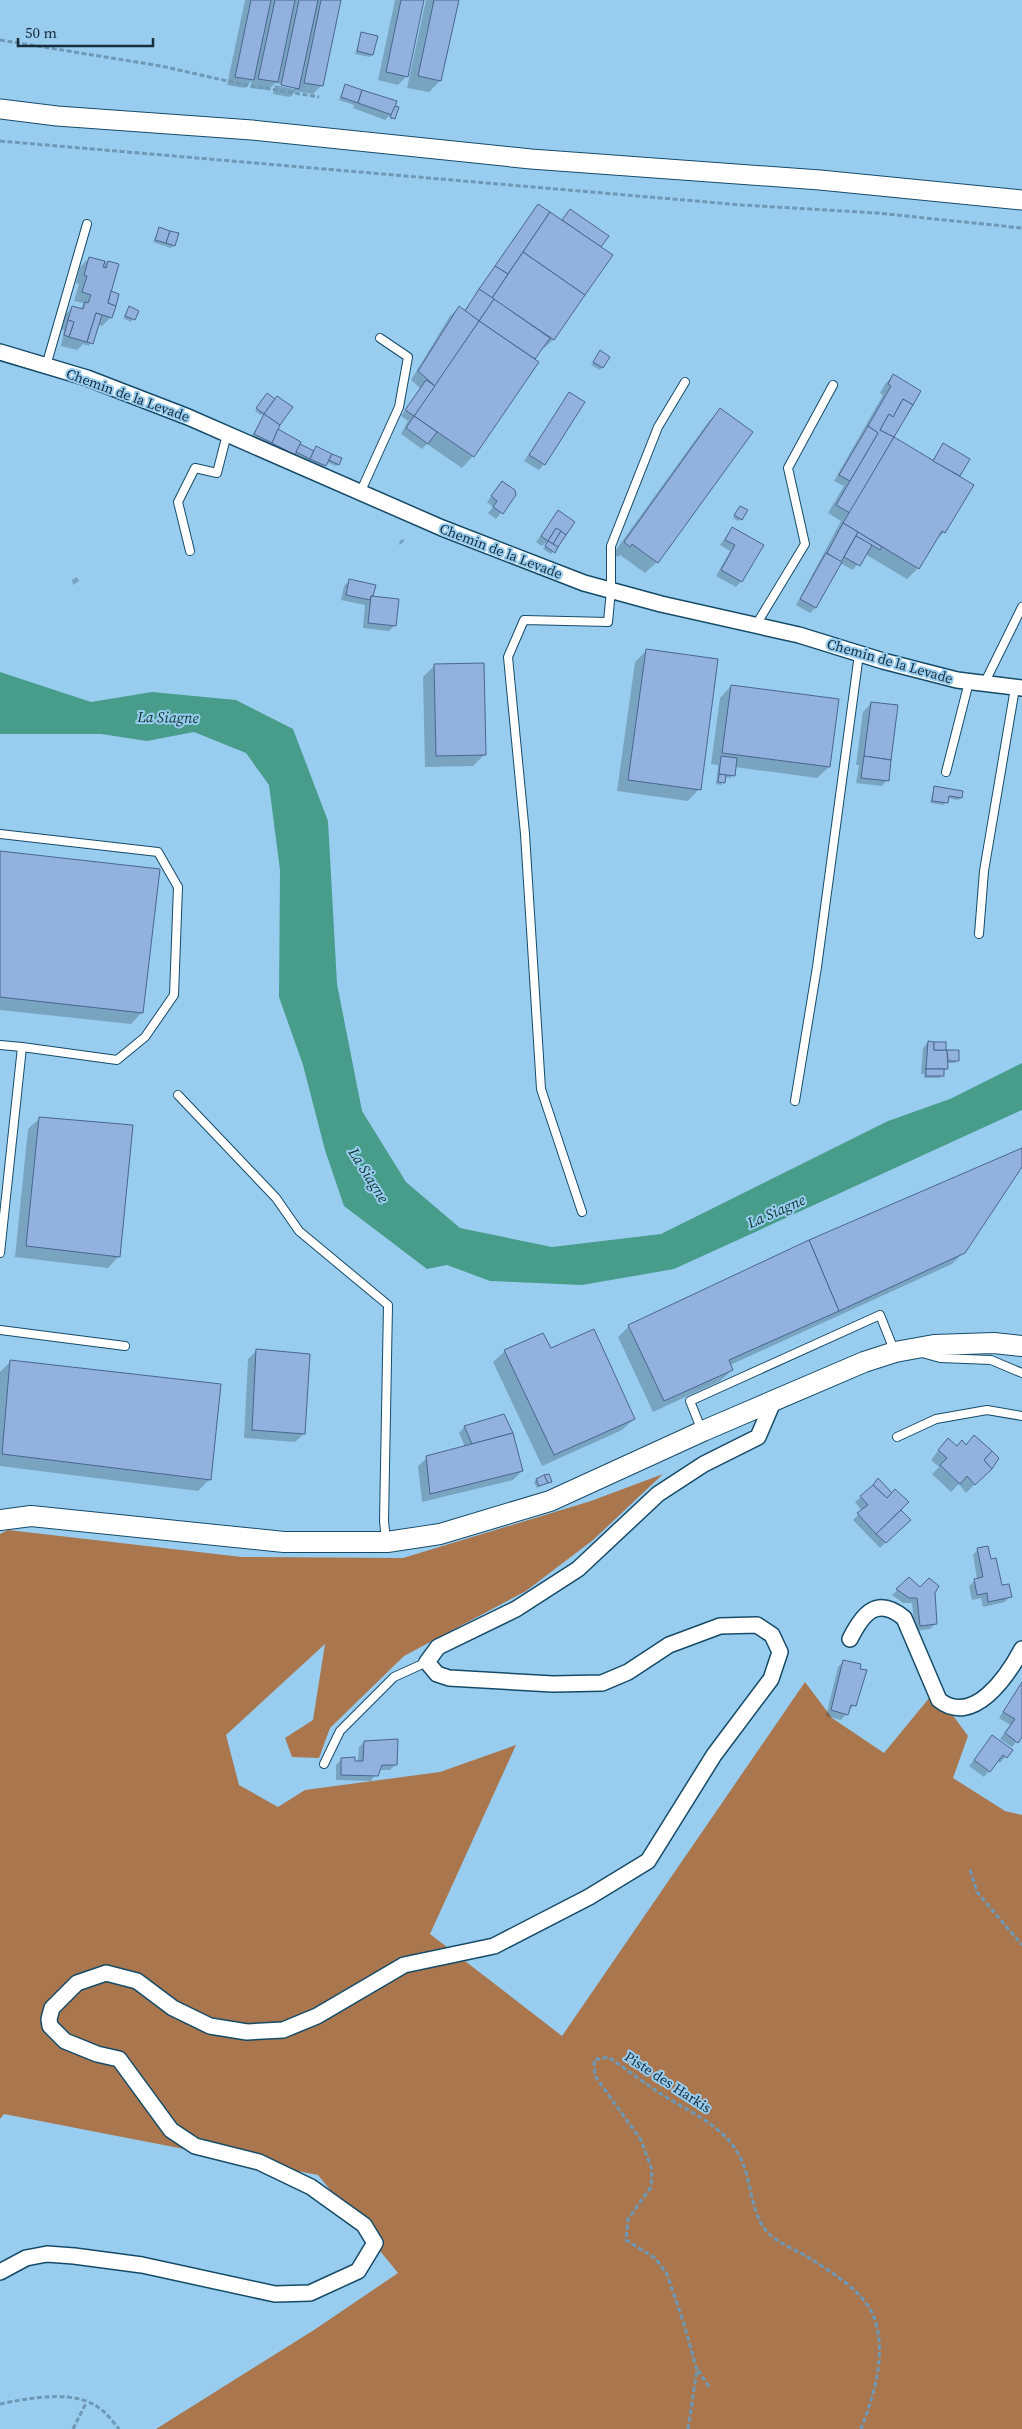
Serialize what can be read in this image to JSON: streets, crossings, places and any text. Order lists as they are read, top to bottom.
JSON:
{
  "streets": {
    "street": ["Chemin de la Levade"],
    "path": ["Piste des Harkis"]
  },
  "water": ["La Siagne"],
  "scale_bar": "50 m"
}
